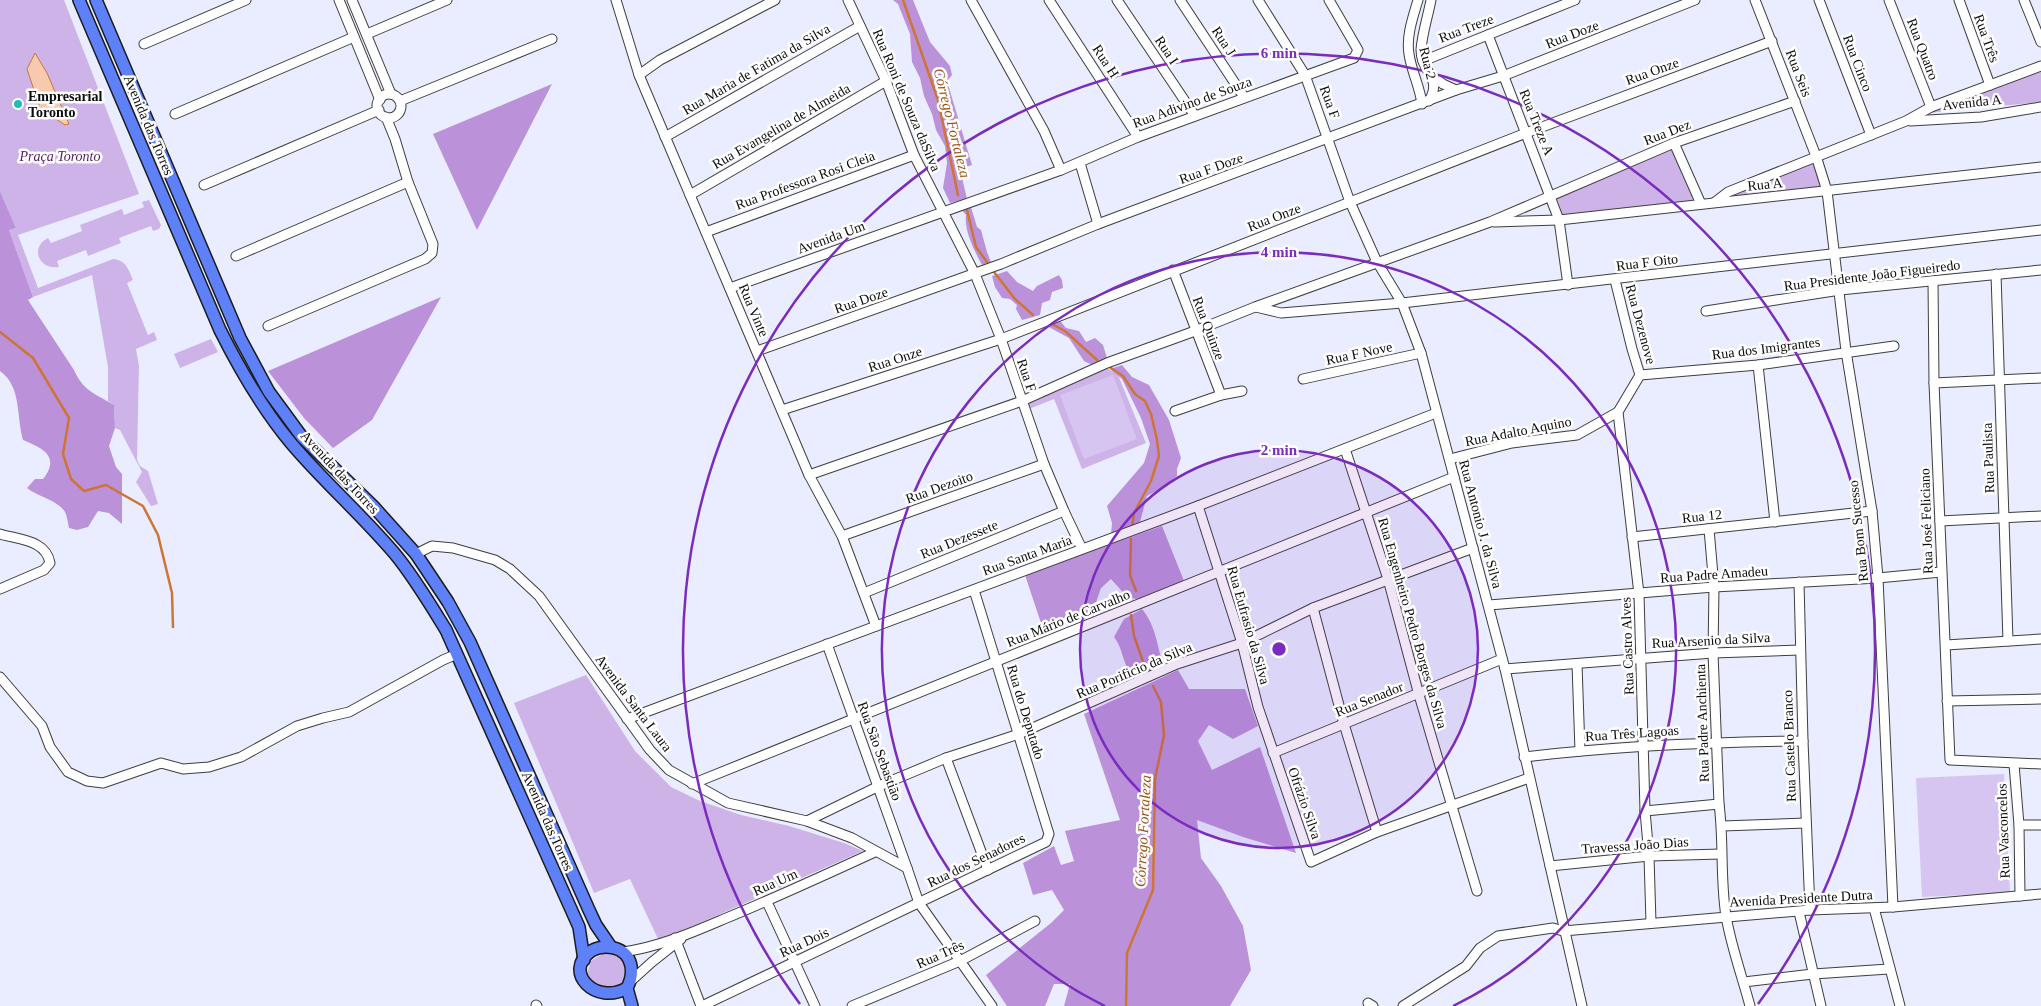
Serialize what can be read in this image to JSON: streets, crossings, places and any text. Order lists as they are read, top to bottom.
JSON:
{
  "streets": {
    "main road": ["Avenida das Torres"],
    "street": [
      "Rua Treze",
      "Rua Doze",
      "Rua Três",
      "Rua J",
      "Rua Quatro",
      "Rua I",
      "Rua H",
      "Rua 2",
      "Rua Cinco",
      "Rua Maria de Fatima da Silva",
      "Rua Onze",
      "Rua Seis",
      "Rua Roni de Souza daSilva",
      "Rua Adivino de Souza",
      "Rua F",
      "Avenida A",
      "Rua Treze A",
      "Rua Evangelina de Almeida",
      "Rua Dez",
      "Rua F Doze",
      "Rua Professora Rosi Cleia",
      "Rua A",
      "Avenida Um",
      "Rua F Oito",
      "Rua Presidente João Figueiredo",
      "Rua Vinte",
      "Rua Dezenove",
      "Rua Quinze",
      "Rua dos Imigrantes",
      "Rua F Nove",
      "Rua Adalto Aquino",
      "Rua Paulista",
      "Rua Dezoito",
      "Rua 12",
      "Rua José Feliciano",
      "Rua Antonio J. da Silva",
      "Rua Bom Sucesso",
      "Rua Dezessete",
      "Rua Santa Maria",
      "Rua Padre Amadeu",
      "Rua Mário de Carvalho",
      "Rua Engenheiro Pedro Borges da Silva",
      "Rua Eufrasio da Silva",
      "Rua Arsenio da Silva",
      "Rua Castro Alves",
      "Rua Porificio da Silva",
      "Rua Senador",
      "Avenida Santa Laura",
      "Rua do Deputado",
      "Rua Padre Anchienta",
      "Rua Três Lagoas",
      "Rua Castelo Branco",
      "Rua São Sebastião",
      "Ofrázio Silva",
      "Rua Vasconcelos",
      "Travessa João Dias",
      "Rua dos Senadores",
      "Rua Um",
      "Avenida Presidente Dutra",
      "Rua Dois"
    ]
  },
  "crossings": [
    ["Rua Treze", "Rua 2"],
    ["Rua Treze", "Rua Treze A"],
    ["Rua Doze", "Rua 2"],
    ["Rua Doze", "Rua F"],
    ["Rua Doze", "Rua Treze A"],
    ["Rua Doze", "Rua F Doze"],
    ["Rua Doze", "Rua Vinte"],
    ["Rua J", "Rua Adivino de Souza"],
    ["Rua I", "Rua Adivino de Souza"],
    ["Rua H", "Rua Adivino de Souza"],
    ["Rua 2", "Rua F Doze"],
    ["Rua Maria de Fatima da Silva", "Rua Roni de Souza daSilva"],
    ["Rua Maria de Fatima da Silva", "Rua Vinte"],
    ["Rua Onze", "Rua Seis"],
    ["Rua Onze", "Rua F"],
    ["Rua Onze", "Rua Treze A"],
    ["Rua Onze", "Rua Vinte"],
    ["Rua Onze", "Rua Quinze"],
    ["Rua Onze", "Rua Antonio J. da Silva"],
    ["Rua Seis", "Rua Dez"],
    ["Rua Seis", "Rua Bom Sucesso"],
    ["Rua Roni de Souza daSilva", "Rua F"],
    ["Rua Roni de Souza daSilva", "Rua Evangelina de Almeida"],
    ["Rua Roni de Souza daSilva", "Rua Professora Rosi Cleia"],
    ["Rua Roni de Souza daSilva", "Avenida Um"],
    ["Rua Adivino de Souza", "Rua F"],
    ["Rua Adivino de Souza", "Avenida Um"],
    ["Rua F", "Rua F Doze"],
    ["Rua F", "Avenida Um"],
    ["Rua F", "Rua Dezoito"],
    ["Rua F", "Rua Antonio J. da Silva"],
    ["Rua F", "Rua Dezessete"],
    ["Rua F", "Rua Santa Maria"],
    ["Rua Treze A", "Rua Dez"],
    ["Rua Treze A", "Rua A"],
    ["Rua Treze A", "Rua F Oito"],
    ["Avenida das Torres", "Avenida Santa Laura"],
    ["Avenida das Torres", "Rua Um"],
    ["Rua Evangelina de Almeida", "Rua Vinte"],
    ["Rua Dez", "Rua A"],
    ["Rua F Doze", "Rua Antonio J. da Silva"],
    ["Rua Professora Rosi Cleia", "Rua Vinte"],
    ["Rua A", "Rua Bom Sucesso"],
    ["Avenida Um", "Rua Vinte"],
    ["Rua F Oito", "Rua Dezenove"],
    ["Rua F Oito", "Rua Antonio J. da Silva"],
    ["Rua F Oito", "Rua Bom Sucesso"],
    ["Rua Presidente João Figueiredo", "Rua Paulista"],
    ["Rua Presidente João Figueiredo", "Rua José Feliciano"],
    ["Rua Presidente João Figueiredo", "Rua Bom Sucesso"],
    ["Rua Vinte", "Rua Dezoito"],
    ["Rua Vinte", "Rua Dezessete"],
    ["Rua Vinte", "Rua Santa Maria"],
    ["Rua Dezenove", "Rua dos Imigrantes"],
    ["Rua dos Imigrantes", "Rua Bom Sucesso"],
    ["Rua F Nove", "Rua Antonio J. da Silva"],
    ["Rua Adalto Aquino", "Rua Antonio J. da Silva"],
    ["Rua Adalto Aquino", "Rua Castro Alves"],
    ["Rua 12", "Rua Bom Sucesso"],
    ["Rua 12", "Rua Castro Alves"],
    ["Rua 12", "Rua Padre Anchienta"],
    ["Rua José Feliciano", "Rua Padre Amadeu"],
    ["Rua José Feliciano", "Rua Vasconcelos"],
    ["Rua Antonio J. da Silva", "Rua Santa Maria"],
    ["Rua Antonio J. da Silva", "Rua Padre Amadeu"],
    ["Rua Antonio J. da Silva", "Rua Mário de Carvalho"],
    ["Rua Antonio J. da Silva", "Rua Arsenio da Silva"],
    ["Rua Antonio J. da Silva", "Rua Porificio da Silva"],
    ["Rua Antonio J. da Silva", "Rua Senador"],
    ["Rua Antonio J. da Silva", "Rua Três Lagoas"],
    ["Rua Antonio J. da Silva", "Travessa João Dias"],
    ["Rua Antonio J. da Silva", "Avenida Presidente Dutra"],
    ["Rua Bom Sucesso", "Rua Padre Amadeu"],
    ["Rua Bom Sucesso", "Avenida Presidente Dutra"],
    ["Rua Santa Maria", "Rua Engenheiro Pedro Borges da Silva"],
    ["Rua Santa Maria", "Rua Eufrasio da Silva"],
    ["Rua Santa Maria", "Avenida Santa Laura"],
    ["Rua Santa Maria", "Rua do Deputado"],
    ["Rua Santa Maria", "Rua São Sebastião"],
    ["Rua Padre Amadeu", "Rua Castro Alves"],
    ["Rua Padre Amadeu", "Rua Padre Anchienta"],
    ["Rua Padre Amadeu", "Rua Castelo Branco"],
    ["Rua Mário de Carvalho", "Rua Engenheiro Pedro Borges da Silva"],
    ["Rua Mário de Carvalho", "Rua Eufrasio da Silva"],
    ["Rua Mário de Carvalho", "Avenida Santa Laura"],
    ["Rua Mário de Carvalho", "Rua do Deputado"],
    ["Rua Mário de Carvalho", "Rua São Sebastião"],
    ["Rua Engenheiro Pedro Borges da Silva", "Rua Porificio da Silva"],
    ["Rua Engenheiro Pedro Borges da Silva", "Rua Senador"],
    ["Rua Eufrasio da Silva", "Rua Porificio da Silva"],
    ["Rua Eufrasio da Silva", "Rua Senador"],
    ["Rua Eufrasio da Silva", "Ofrázio Silva"],
    ["Rua Arsenio da Silva", "Rua Castro Alves"],
    ["Rua Arsenio da Silva", "Rua Senador"],
    ["Rua Arsenio da Silva", "Rua Padre Anchienta"],
    ["Rua Arsenio da Silva", "Rua Castelo Branco"],
    ["Rua Castro Alves", "Rua Três Lagoas"],
    ["Rua Castro Alves", "Travessa João Dias"],
    ["Rua Castro Alves", "Avenida Presidente Dutra"],
    ["Rua Porificio da Silva", "Avenida Santa Laura"],
    ["Rua Porificio da Silva", "Rua do Deputado"],
    ["Rua Porificio da Silva", "Rua São Sebastião"],
    ["Rua Senador", "Ofrázio Silva"],
    ["Avenida Santa Laura", "Rua São Sebastião"],
    ["Avenida Santa Laura", "Rua Um"],
    ["Rua do Deputado", "Rua dos Senadores"],
    ["Rua Padre Anchienta", "Rua Três Lagoas"],
    ["Rua Padre Anchienta", "Travessa João Dias"],
    ["Rua Padre Anchienta", "Avenida Presidente Dutra"],
    ["Rua Três Lagoas", "Rua Castelo Branco"],
    ["Rua Castelo Branco", "Avenida Presidente Dutra"],
    ["Rua Vasconcelos", "Avenida Presidente Dutra"],
    ["Rua dos Senadores", "Rua Dois"]
  ],
  "water": ["Córrego Fortaleza"],
  "parks": ["Praça Toronto"],
  "places": ["Empresarial Toronto"],
  "rings": ["6 min", "4 min", "2 min"]
}
